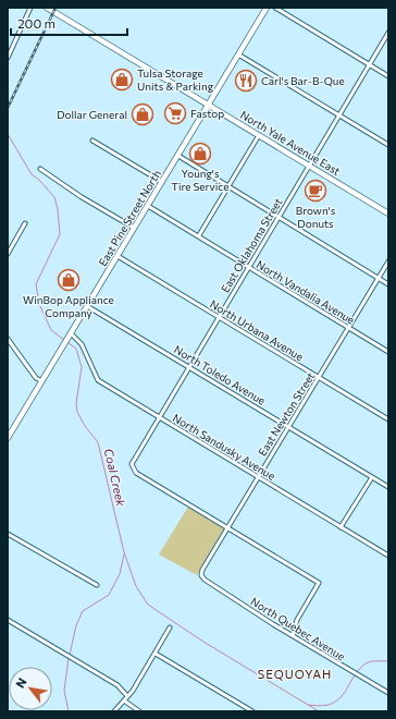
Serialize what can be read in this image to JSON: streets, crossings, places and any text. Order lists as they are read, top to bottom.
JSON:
{
  "streets": {
    "main road": ["North Yale Avenue East", "East Pine Street North"],
    "street": [
      "East Oklahoma Street",
      "North Vandalia Avenue",
      "North Urbana Avenue",
      "North Toledo Avenue",
      "East Newton Street",
      "North Sandusky Avenue",
      "North Quebec Avenue"
    ]
  },
  "crossings": [
    ["North Yale Avenue East", "East Pine Street North"],
    ["North Yale Avenue East", "East Oklahoma Street"],
    ["East Pine Street North", "North Vandalia Avenue"],
    ["East Pine Street North", "North Urbana Avenue"],
    ["East Pine Street North", "North Toledo Avenue"],
    ["East Pine Street North", "North Sandusky Avenue"],
    ["East Oklahoma Street", "North Vandalia Avenue"],
    ["East Oklahoma Street", "North Urbana Avenue"],
    ["East Oklahoma Street", "North Toledo Avenue"],
    ["East Oklahoma Street", "East Newton Street"],
    ["East Oklahoma Street", "North Sandusky Avenue"],
    ["North Vandalia Avenue", "East Newton Street"],
    ["North Urbana Avenue", "East Newton Street"],
    ["North Toledo Avenue", "East Newton Street"],
    ["East Newton Street", "North Sandusky Avenue"],
    ["East Newton Street", "North Quebec Avenue"]
  ],
  "districts": ["SEQUOYAH"],
  "water": ["Coal Creek"],
  "places": {
    "shop": [
      "Tulsa Storage Units & Parking",
      "Dollar General",
      "Young's Tire Service",
      "WinBop Appliance Company"
    ],
    "restaurant": ["Carl's Bar-B-Que"],
    "supermarket": ["Fastop"],
    "cafe": ["Brown's Donuts"]
  },
  "scale_bar": "200 m",
  "north": "top left"
}
